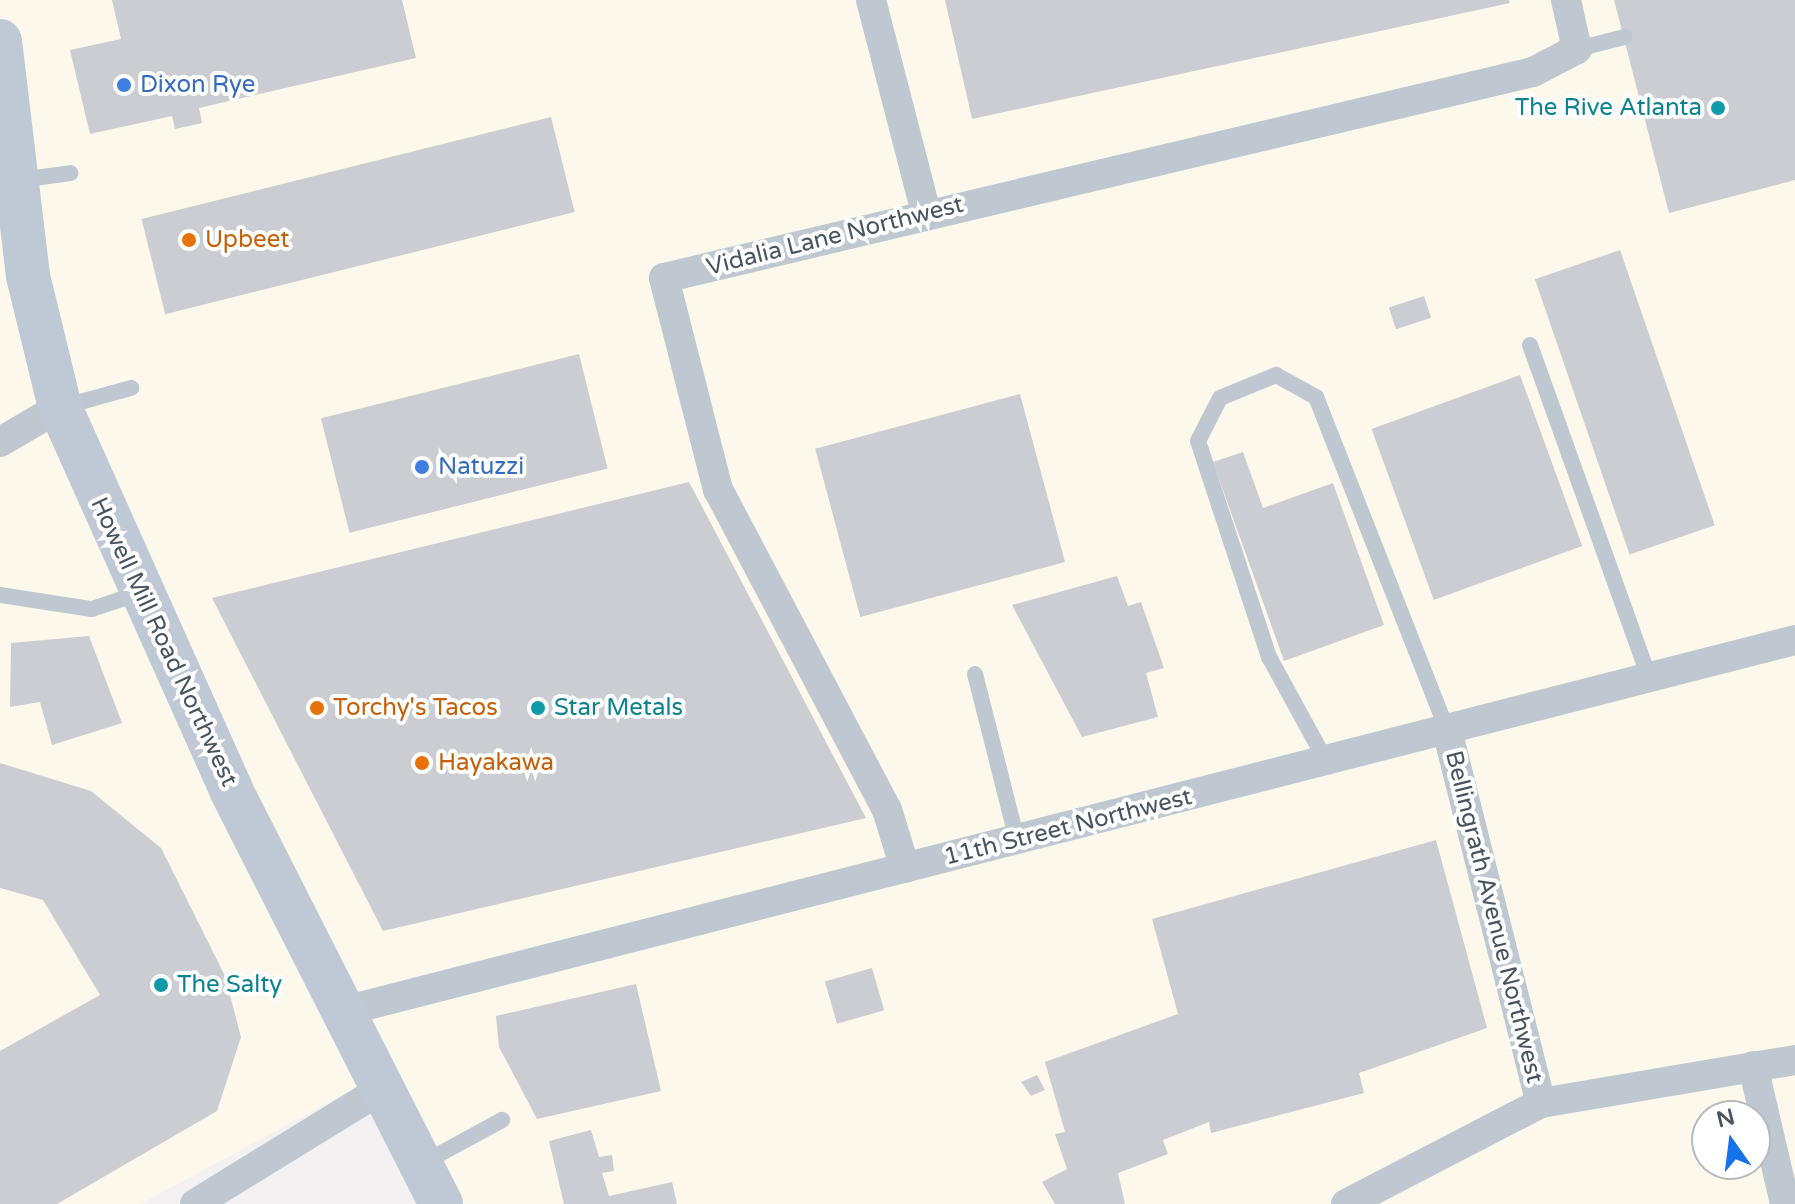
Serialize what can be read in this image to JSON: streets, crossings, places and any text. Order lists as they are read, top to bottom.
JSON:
{
  "streets": {
    "main road": ["Howell Mill Road Northwest"],
    "street": ["Vidalia Lane Northwest", "11th Street Northwest", "Bellingrath Avenue Northwest"]
  },
  "crossings": [
    ["Vidalia Lane Northwest", "11th Street Northwest"],
    ["Howell Mill Road Northwest", "11th Street Northwest"],
    ["11th Street Northwest", "Bellingrath Avenue Northwest"]
  ],
  "places": [
    "Dixon Rye",
    "The Rive Atlanta",
    "Upbeet",
    "Natuzzi",
    "Torchy's Tacos",
    "Star Metals",
    "Hayakawa",
    "The Salty"
  ],
  "north": "top"
}
